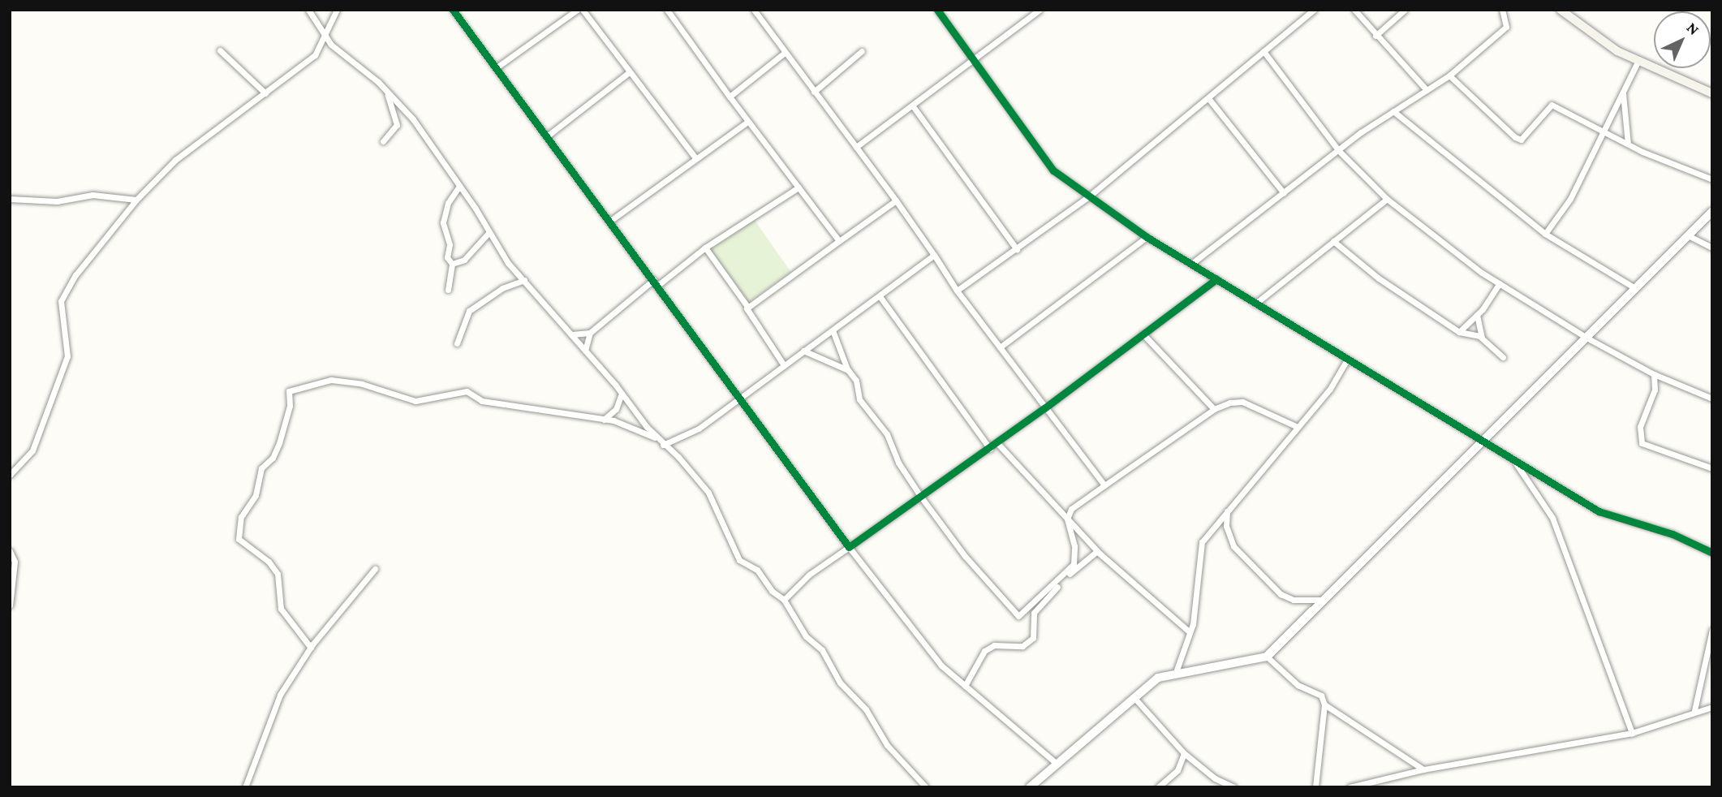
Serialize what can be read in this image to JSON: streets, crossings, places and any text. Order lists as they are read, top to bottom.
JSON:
{
  "north": "top right"
}
